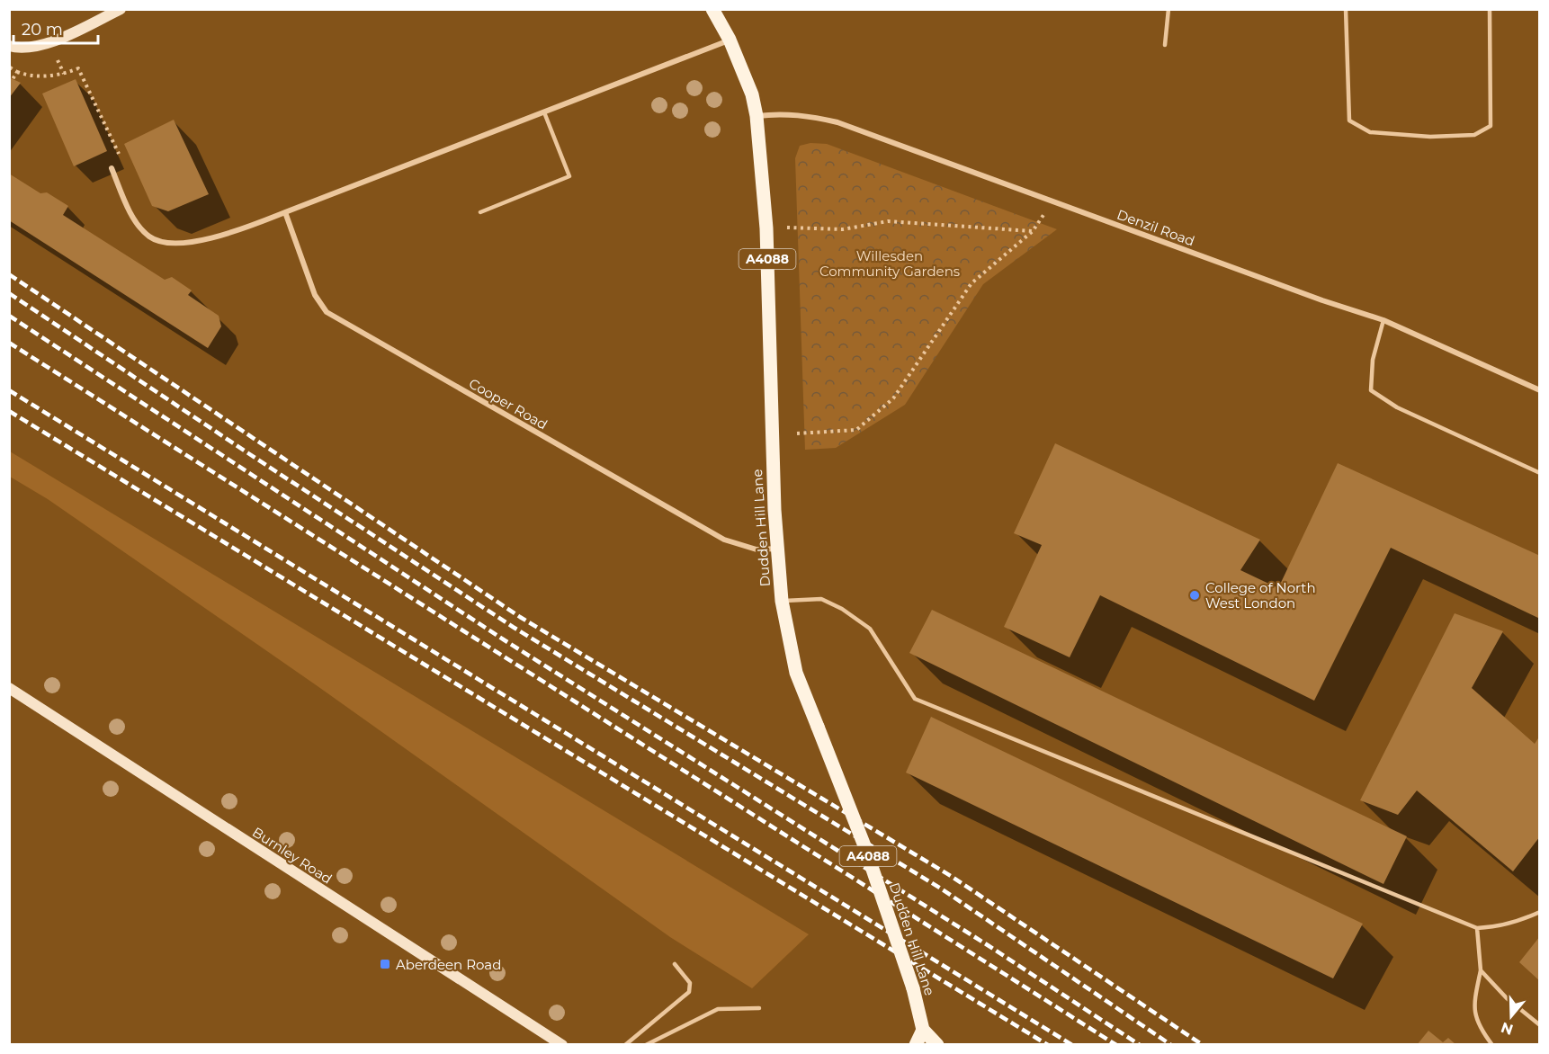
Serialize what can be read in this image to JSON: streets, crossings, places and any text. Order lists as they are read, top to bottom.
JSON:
{
  "streets": {
    "main road": ["A4088", "Dudden Hill Lane"],
    "street": ["Denzil Road", "Cooper Road", "Burnley Road"]
  },
  "crossings": [
    ["Denzil Road", "Dudden Hill Lane"],
    ["Cooper Road", "Dudden Hill Lane"]
  ],
  "parks": ["Willesden Community Gardens"],
  "places": {
    "other": ["College of North West London"],
    "transit": ["Aberdeen Road"]
  },
  "scale_bar": "20 m",
  "north": "bottom"
}
